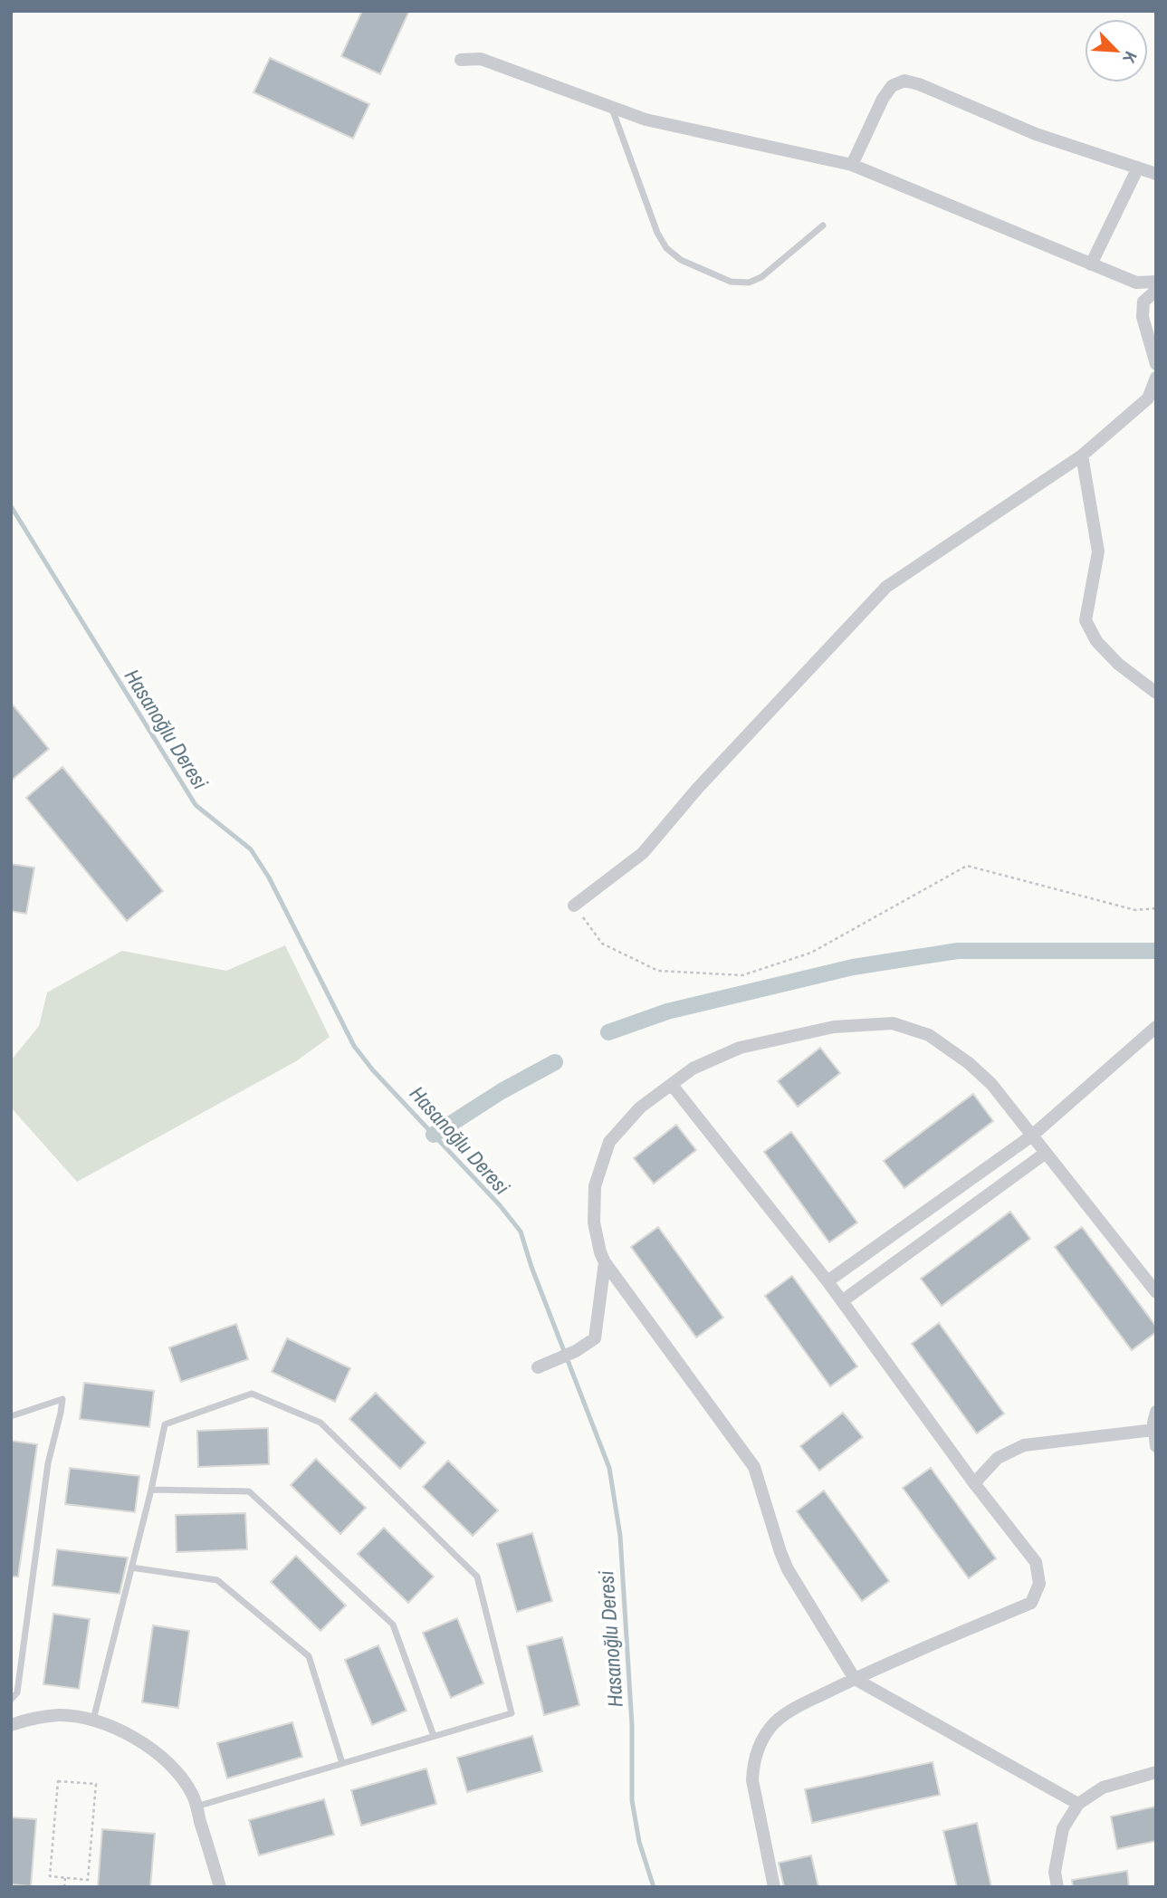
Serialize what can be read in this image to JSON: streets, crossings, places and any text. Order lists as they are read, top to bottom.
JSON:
{
  "water": ["Hasanoğlu Deresi"],
  "north": "bottom right"
}
